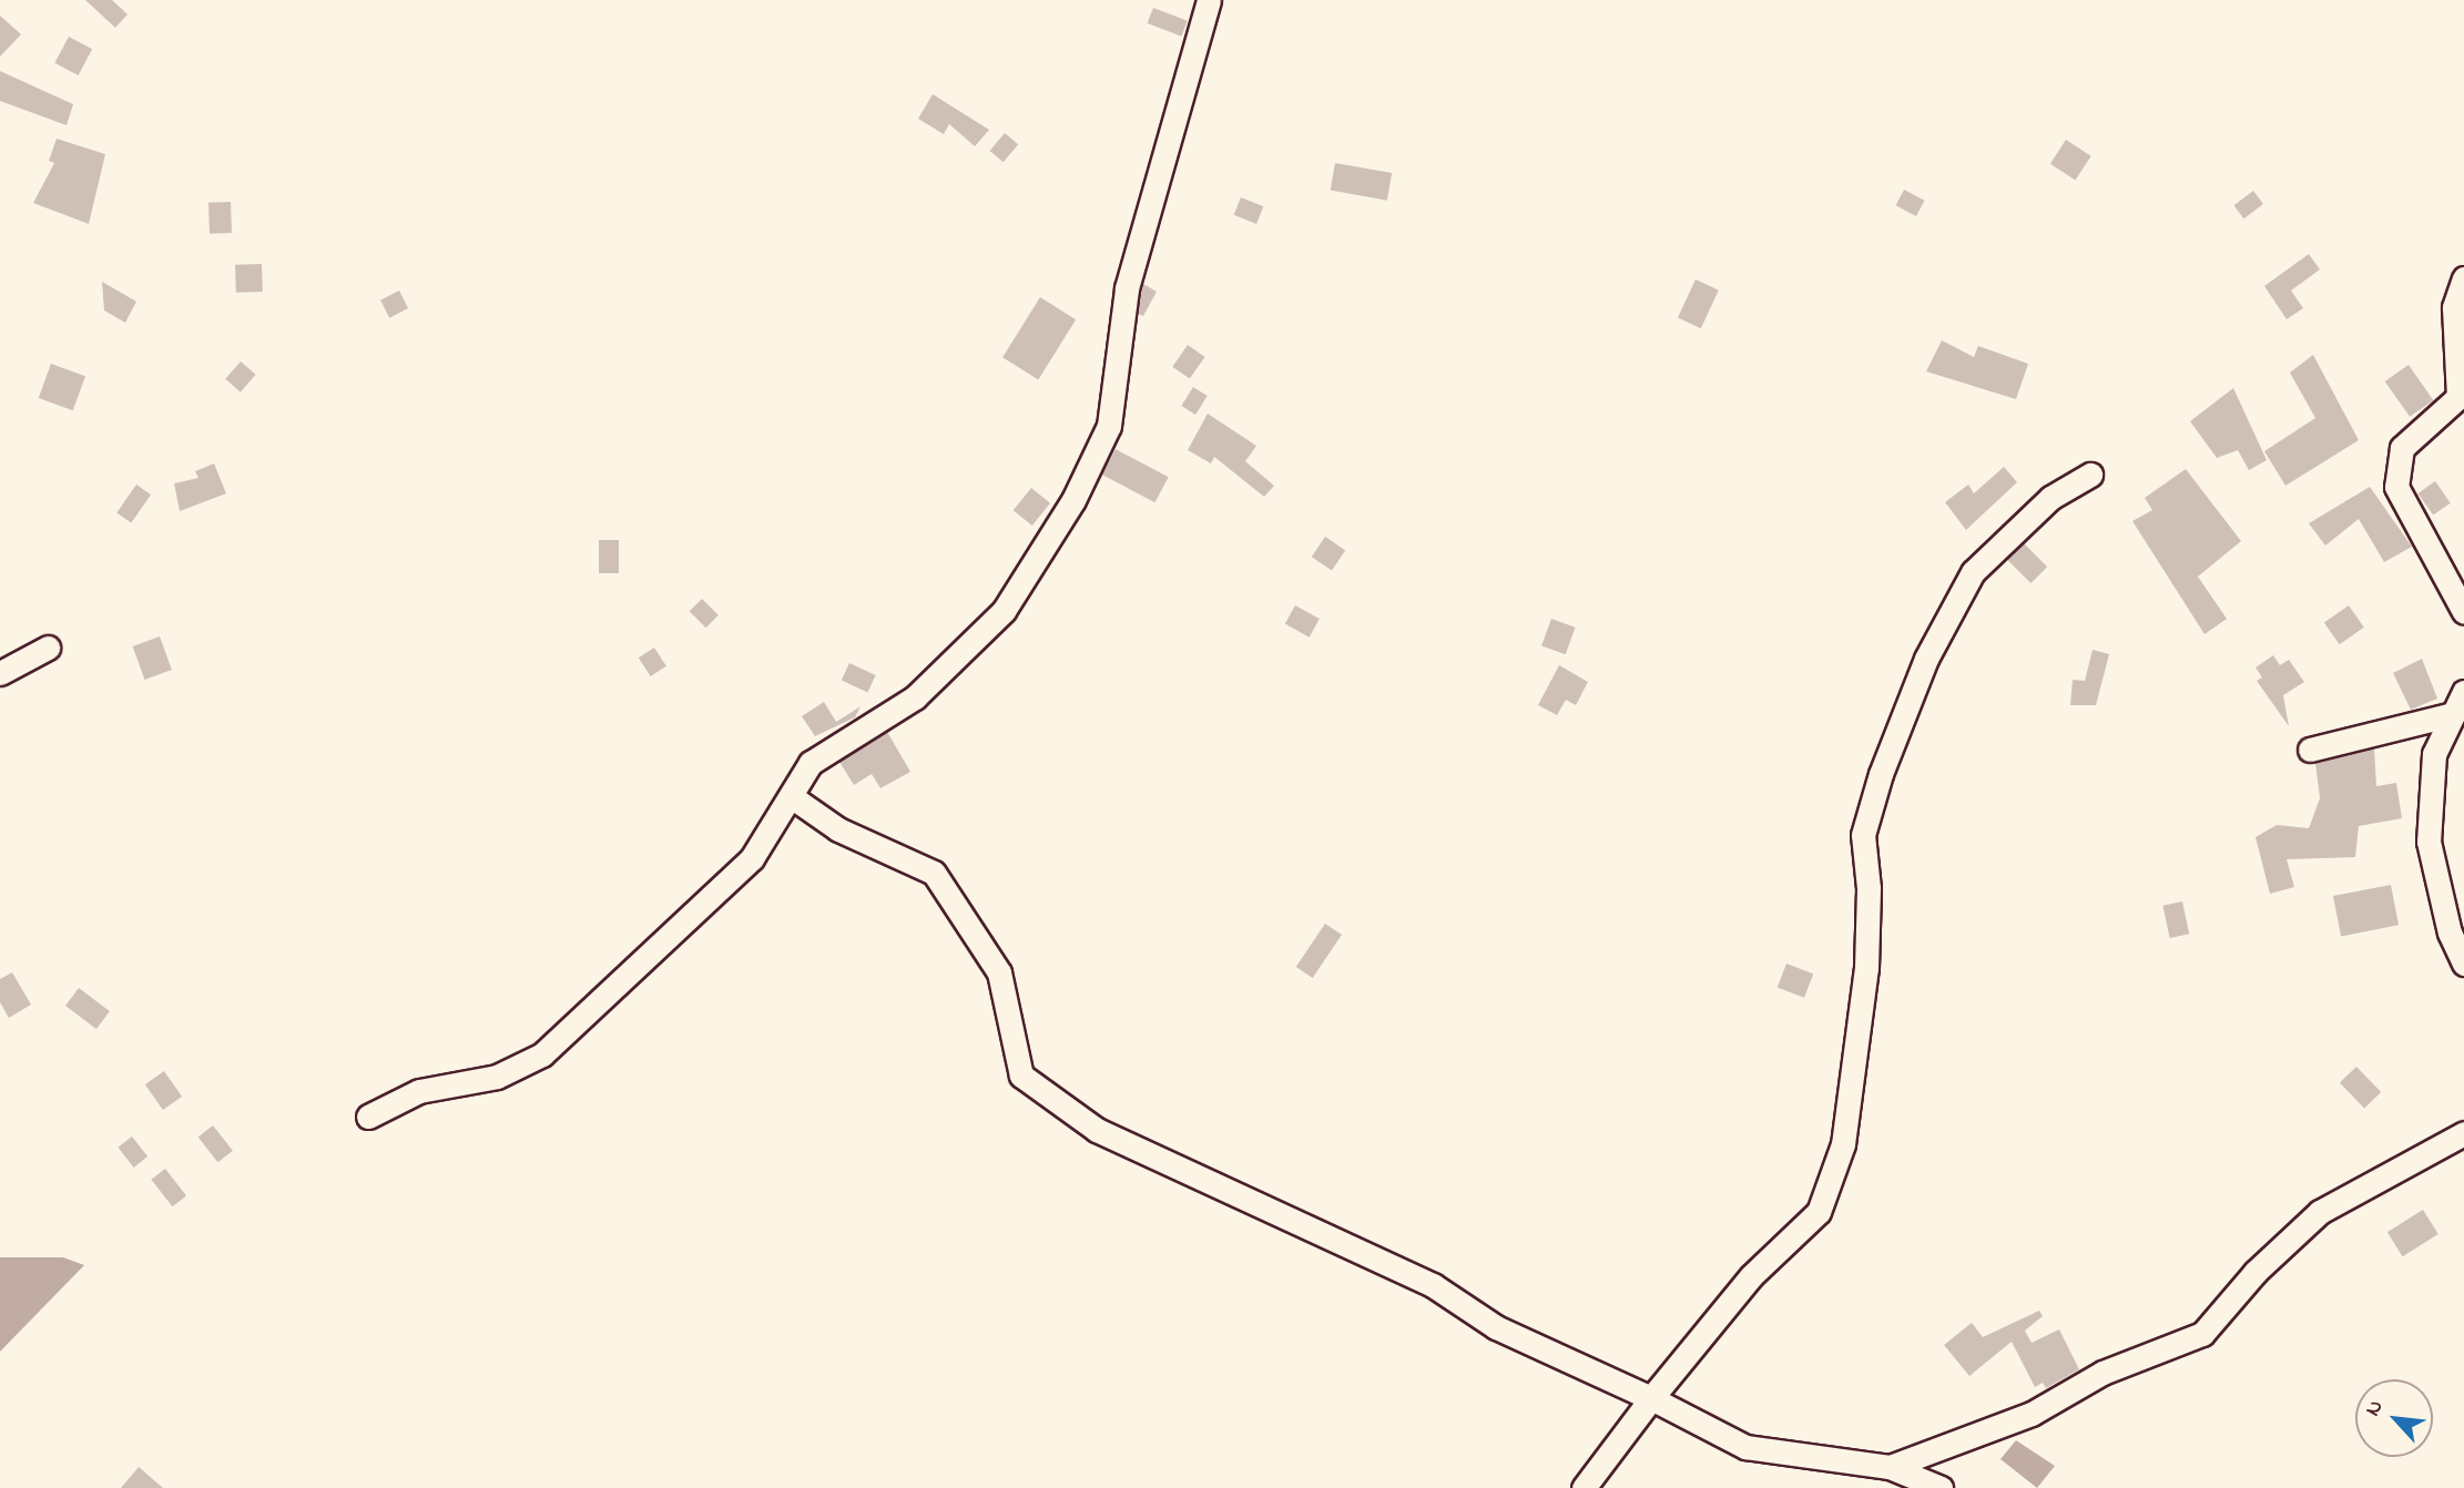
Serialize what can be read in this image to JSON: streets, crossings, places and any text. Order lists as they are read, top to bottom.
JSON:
{
  "north": "top left"
}
